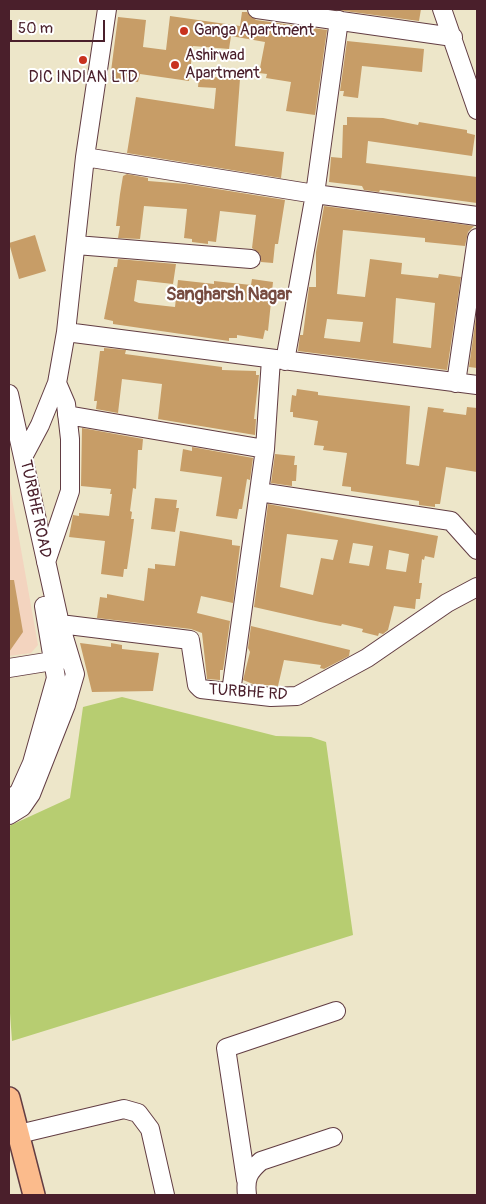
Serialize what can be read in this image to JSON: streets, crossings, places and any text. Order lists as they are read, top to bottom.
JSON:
{
  "streets": {
    "street": ["TURBHE ROAD", "TURBHE RD"]
  },
  "crossings": [
    ["TURBHE ROAD", "TURBHE RD"]
  ],
  "districts": ["Sangharsh Nagar"],
  "places": ["Ganga Apartment", "DIC INDIAN LTD", "Ashirwad Apartment"],
  "scale_bar": "50 m"
}
